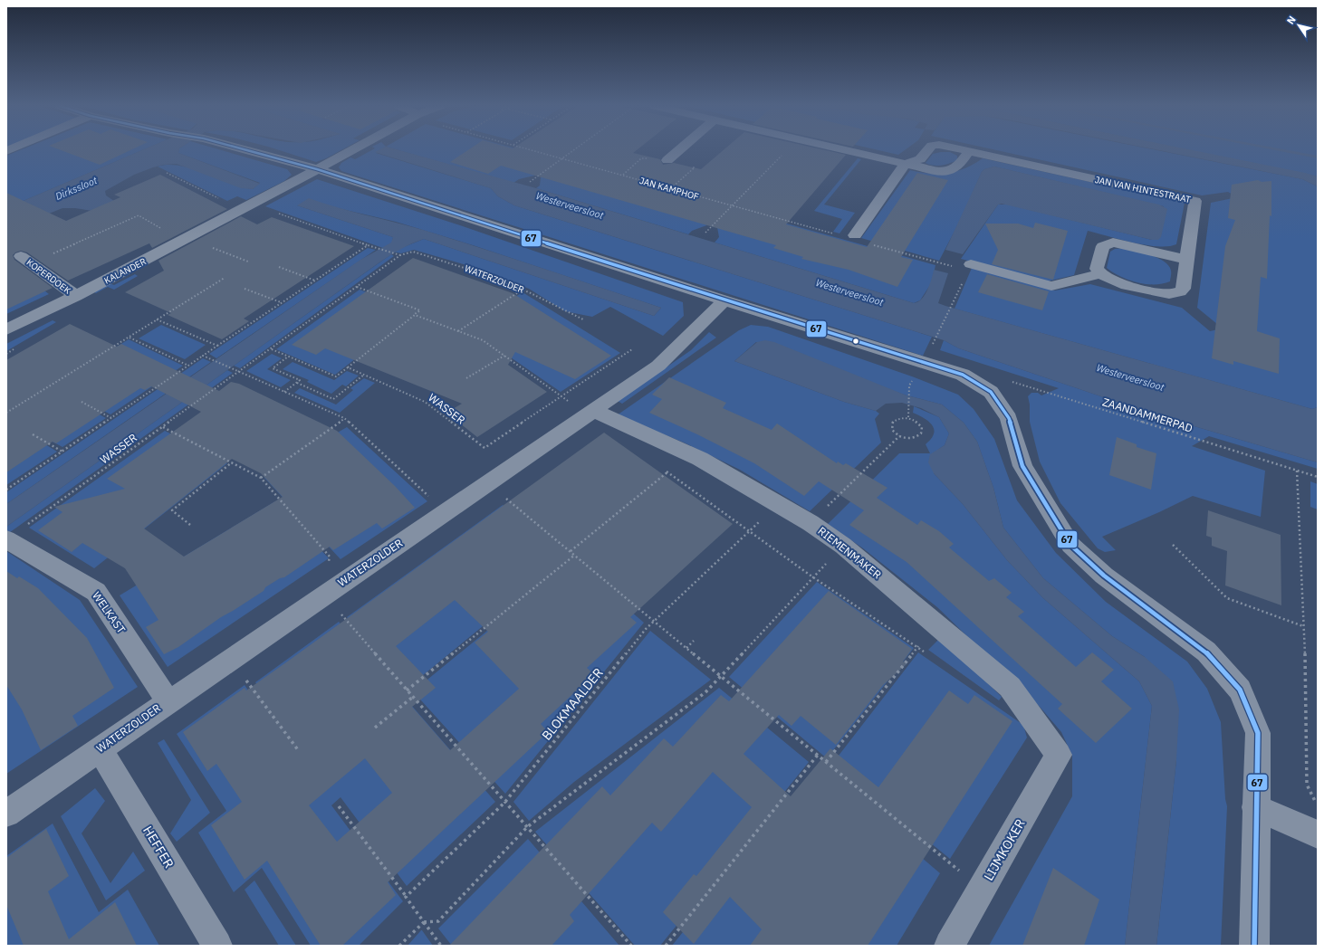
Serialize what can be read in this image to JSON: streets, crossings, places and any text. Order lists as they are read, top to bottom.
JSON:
{
  "streets": {
    "street": [
      "JAN VAN HINTESTRAAT",
      "KALANDER",
      "KOPERDOEK",
      "WATERZOLDER",
      "RIEMENMAKER",
      "WELKAST",
      "HEFFER",
      "LIJMKOKER"
    ],
    "path": [
      "JAN KAMPHOF",
      "WASSER",
      "ZAANDAMMERPAD",
      "BLOKMAALDER"
    ]
  },
  "crossings": [
    ["KALANDER", "KOPERDOEK"],
    ["WATERZOLDER", "WASSER"],
    ["WATERZOLDER", "RIEMENMAKER"],
    ["WATERZOLDER", "WELKAST"],
    ["WATERZOLDER", "HEFFER"],
    ["WASSER", "WELKAST"],
    ["RIEMENMAKER", "BLOKMAALDER"],
    ["RIEMENMAKER", "LIJMKOKER"]
  ],
  "water": ["Dirkssloot", "Westerveersloot"],
  "lines": ["transit line 67"],
  "north": "top left"
}
